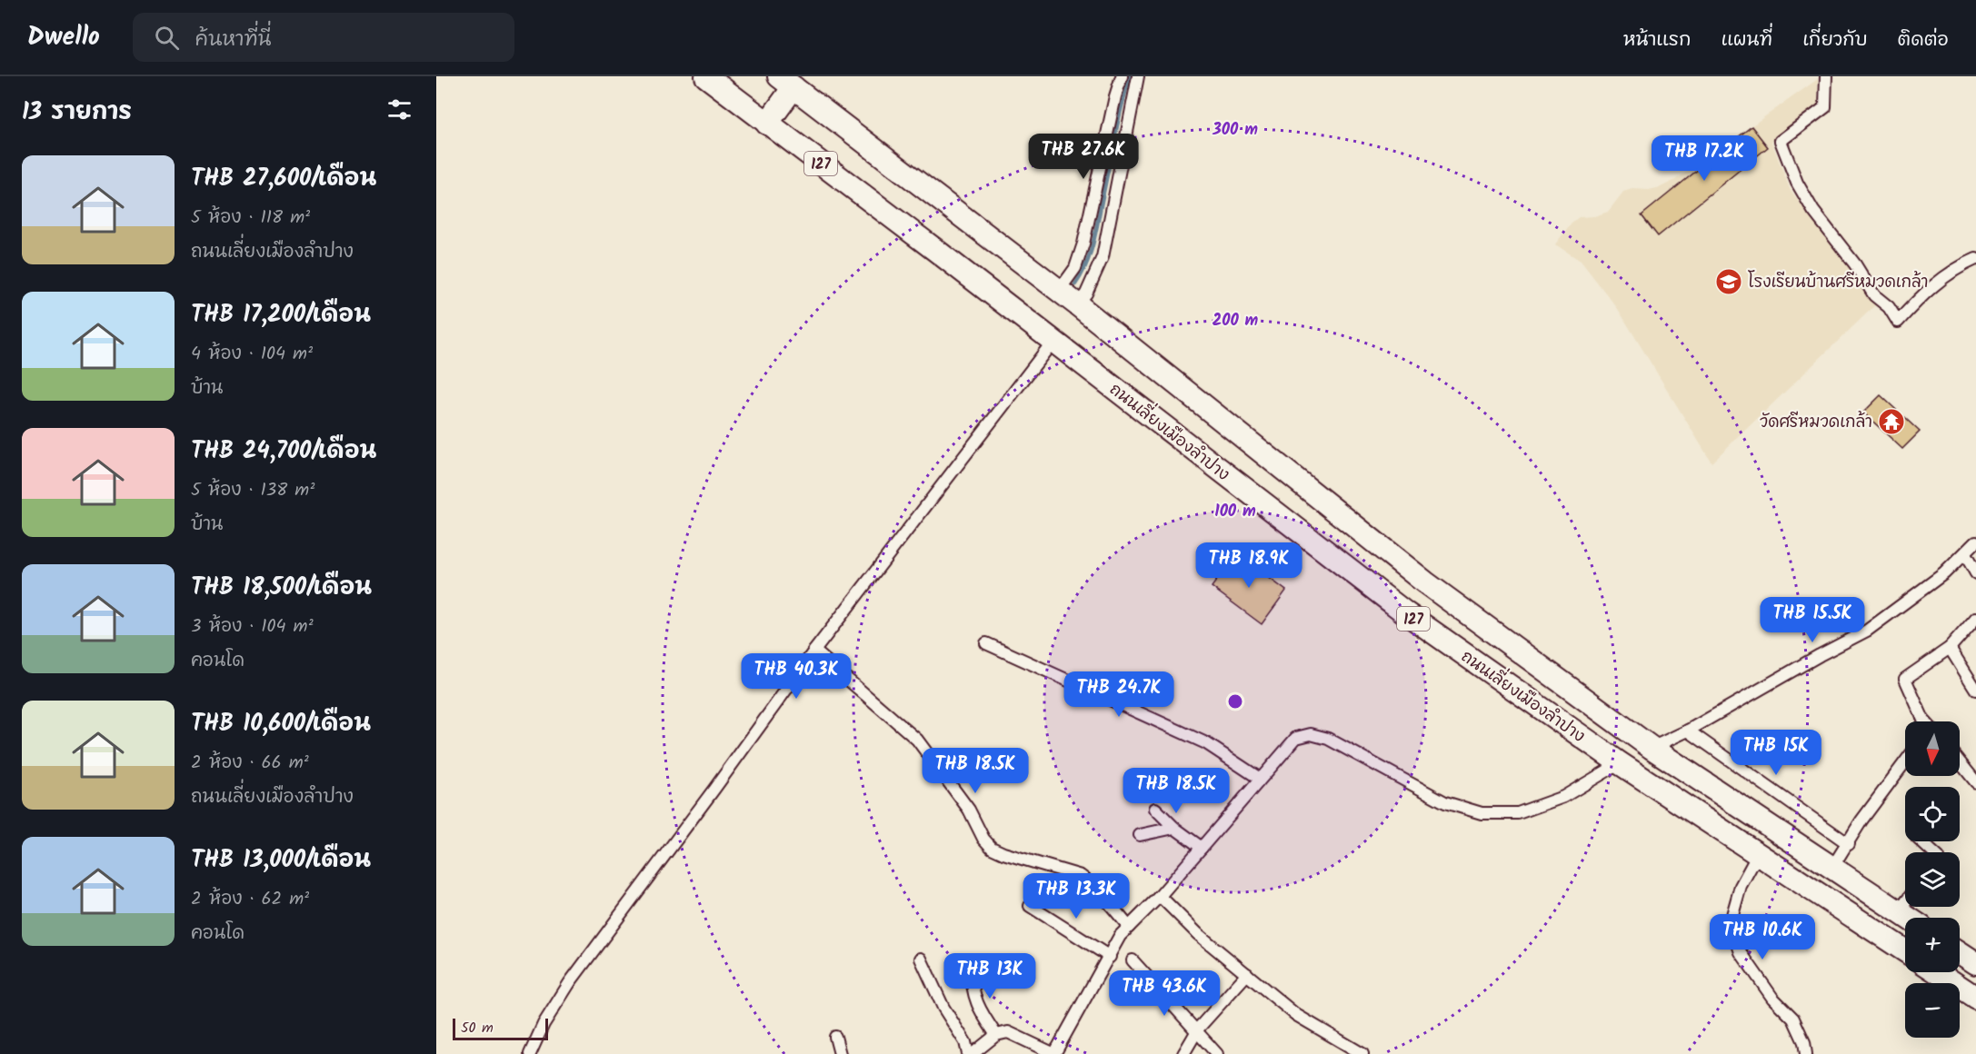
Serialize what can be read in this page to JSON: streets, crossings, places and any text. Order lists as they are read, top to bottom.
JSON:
{
  "streets": {
    "highway": ["127", "ถนนเลี่ยงเมืองลำปาง"]
  },
  "places": {
    "school or university": ["โรงเรียนบ้านศรีหมวดเกล้า"],
    "temple": ["วัดศรีหมวดเกล้า"]
  },
  "scale_bar": "50 m",
  "north": "bottom",
  "page": {
    "header": "Dwello",
    "search": "ค้นหาที่นี่",
    "nav": [
      "หน้าแรก",
      "แผนที่",
      "เกี่ยวกับ",
      "ติดต่อ"
    ],
    "heading": "13 รายการ",
    "price": [
      "THB 27.6K",
      "THB 17.2K",
      "THB 18.9K",
      "THB 15.5K",
      "THB 40.3K",
      "THB 24.7K",
      "THB 15K",
      "THB 18.5K",
      "THB 18.5K",
      "THB 13.3K",
      "THB 10.6K",
      "THB 13K",
      "THB 43.6K"
    ],
    "list": [
      {
        "name": "THB 27,600/เดือน",
        "note": "5 ห้อง · 118 m² · ถนนเลี่ยงเมืองลำปาง"
      },
      {
        "name": "THB 17,200/เดือน",
        "note": "4 ห้อง · 104 m² · บ้าน"
      },
      {
        "name": "THB 24,700/เดือน",
        "note": "5 ห้อง · 138 m² · บ้าน"
      },
      {
        "name": "THB 18,500/เดือน",
        "note": "3 ห้อง · 104 m² · คอนโด"
      },
      {
        "name": "THB 10,600/เดือน",
        "note": "2 ห้อง · 66 m² · ถนนเลี่ยงเมืองลำปาง"
      },
      {
        "name": "THB 13,000/เดือน",
        "note": "2 ห้อง · 62 m² · คอนโด"
      }
    ],
    "map_buttons": ["+", "−"],
    "scale": "50 m"
  },
  "rings": ["300 m", "200 m", "100 m"]
}
